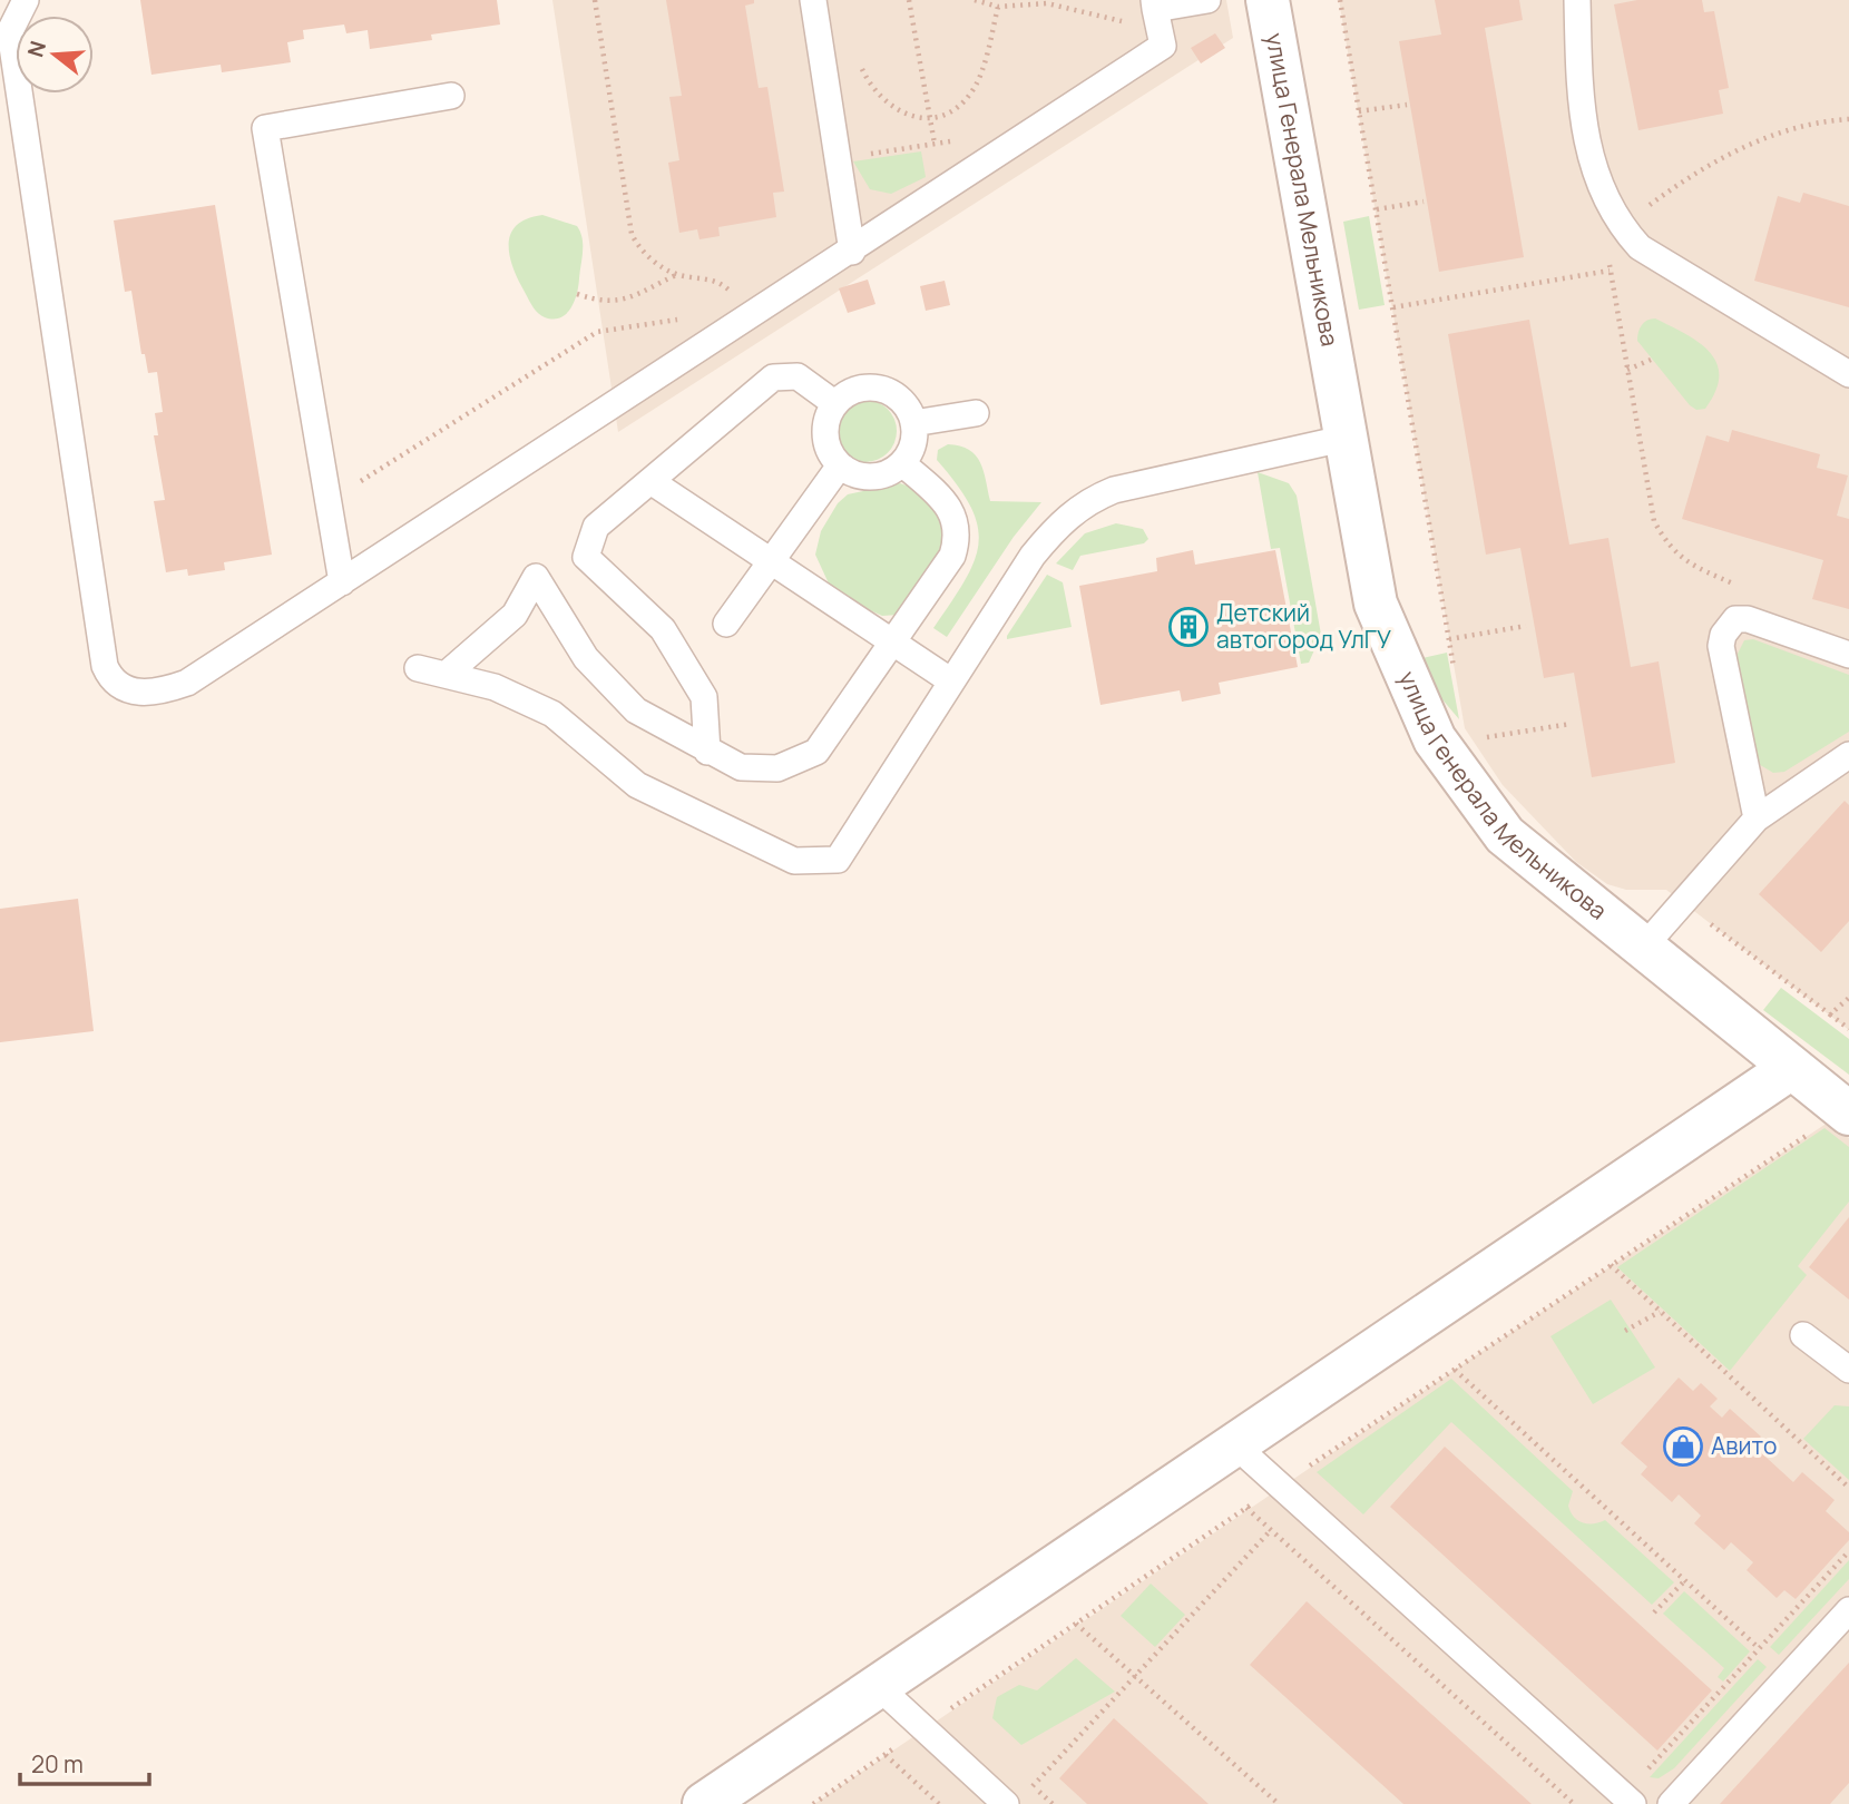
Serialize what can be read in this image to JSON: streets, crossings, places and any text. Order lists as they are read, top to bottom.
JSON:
{
  "streets": {
    "street": ["улица Генерала Мельникова"]
  },
  "places": {
    "building": ["Детский автогород УлГУ"],
    "shop": ["Авито"]
  },
  "scale_bar": "20 m",
  "north": "left"
}
